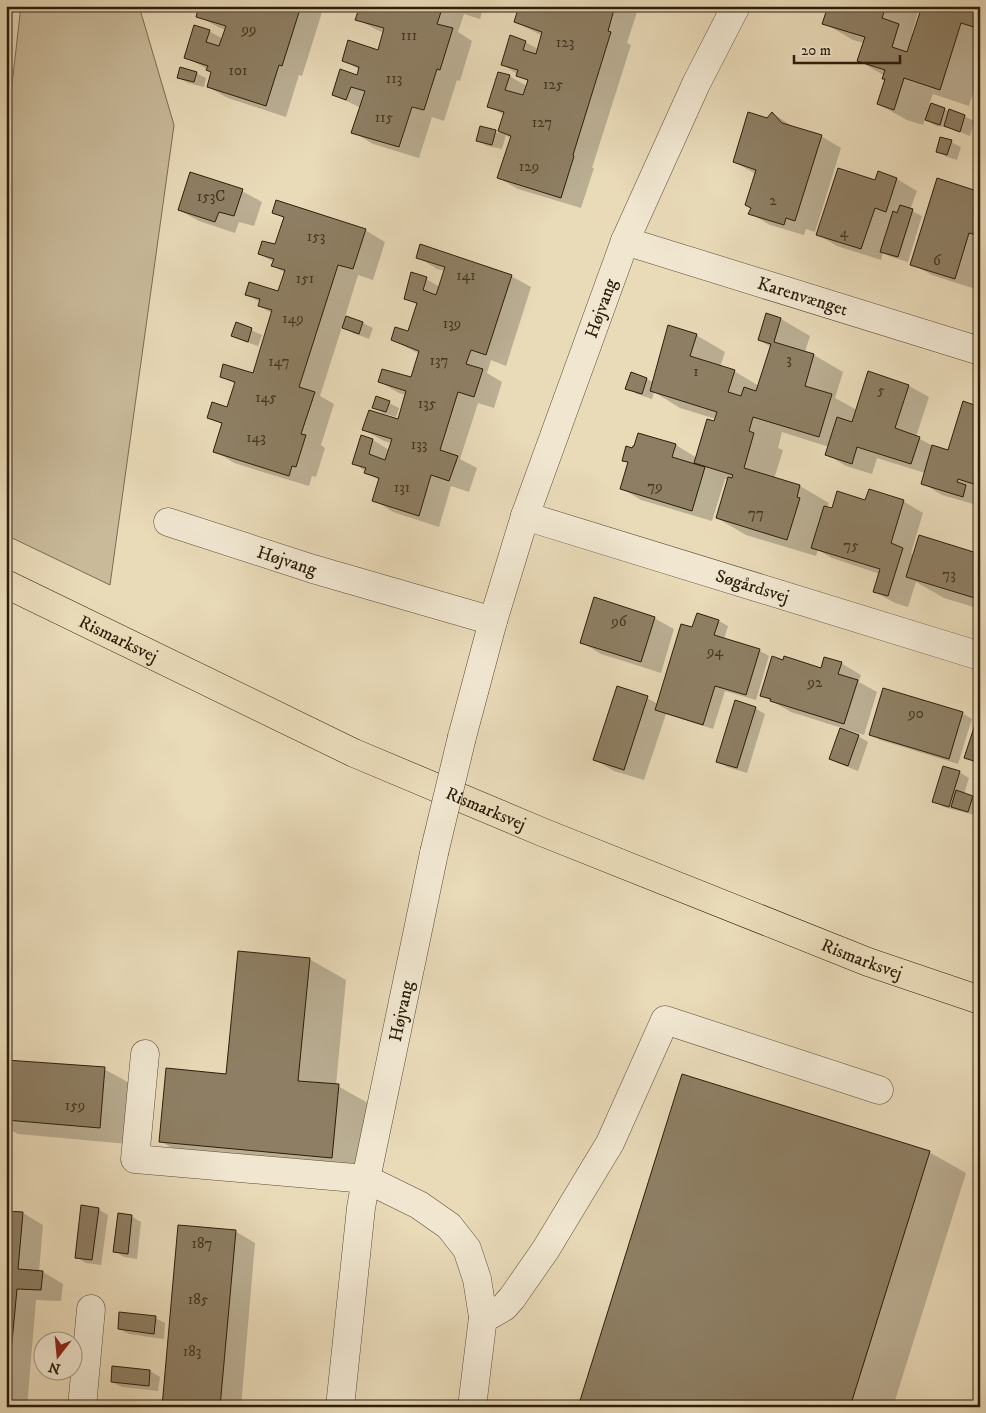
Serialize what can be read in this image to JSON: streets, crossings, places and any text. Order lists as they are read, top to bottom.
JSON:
{
  "streets": {
    "main road": ["Rismarksvej"],
    "street": ["Karenvænget", "Højvang", "Søgårdsvej"]
  },
  "crossings": [
    ["Karenvænget", "Højvang"],
    ["Højvang", "Søgårdsvej"]
  ],
  "house_numbers": [
    "99",
    "111",
    "123",
    "101",
    "113",
    "125",
    "115",
    "127",
    "129",
    "153C",
    "2",
    "4",
    "153",
    "6",
    "141",
    "151",
    "149",
    "139",
    "3",
    "137",
    "147",
    "1",
    "5",
    "145",
    "135",
    "143",
    "133",
    "79",
    "131",
    "77",
    "75",
    "73",
    "96",
    "94",
    "92",
    "90",
    "159",
    "187",
    "185",
    "183"
  ],
  "scale_bar": "20 m",
  "north": "bottom"
}
